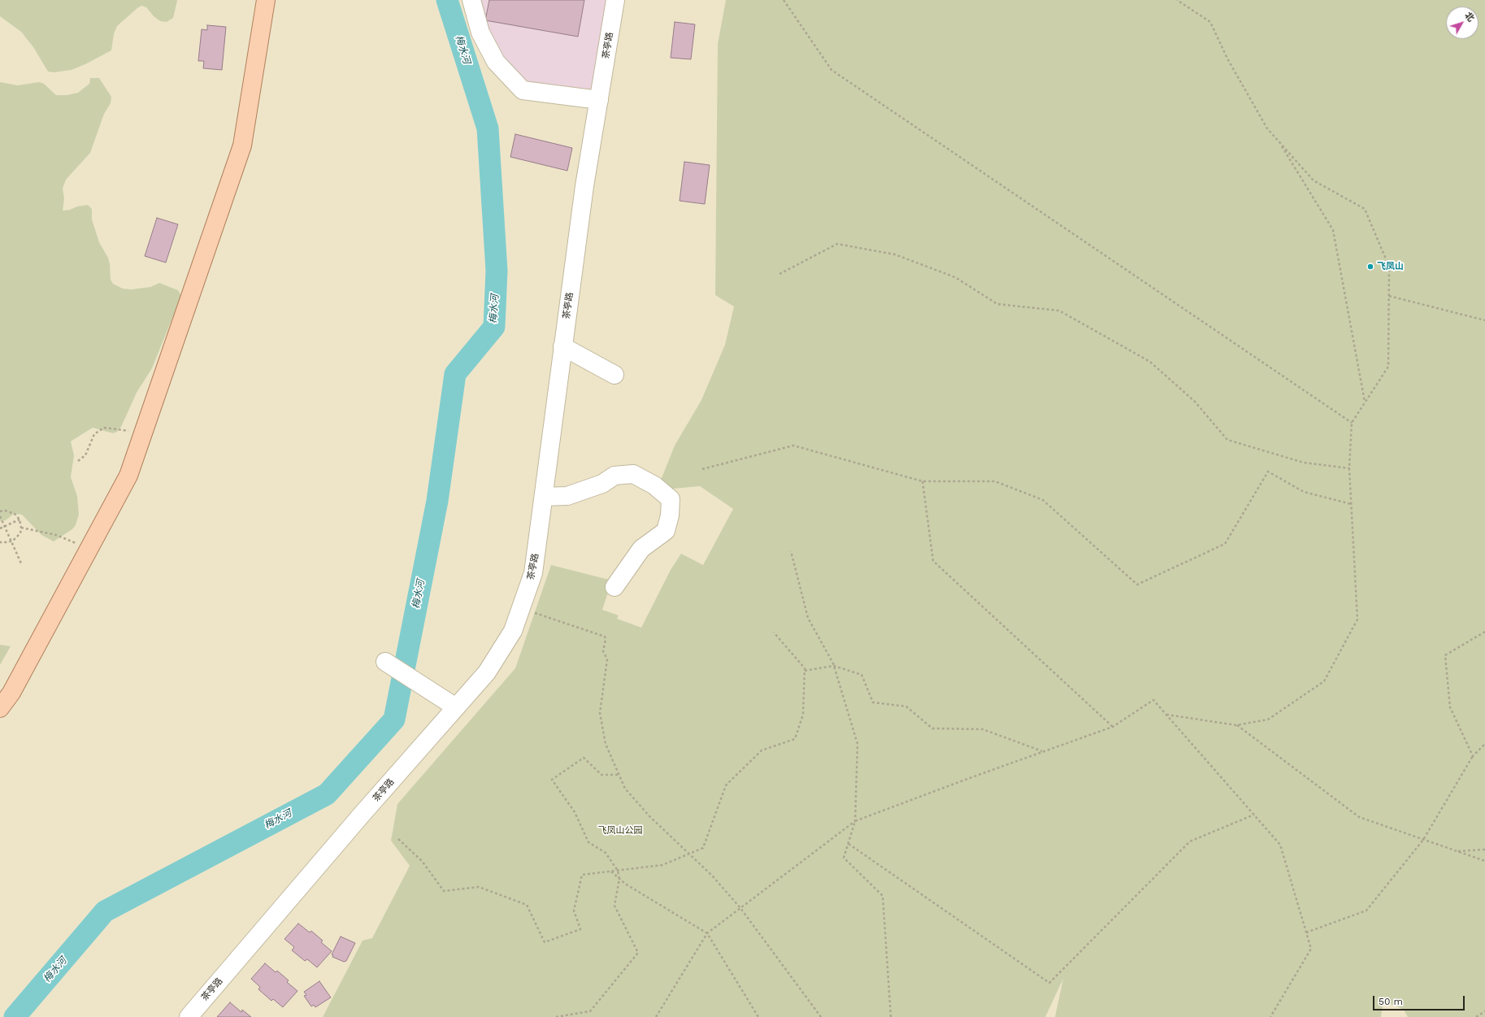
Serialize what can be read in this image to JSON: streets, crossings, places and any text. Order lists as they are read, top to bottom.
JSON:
{
  "streets": {
    "street": ["茶亭路"]
  },
  "water": ["梅水河"],
  "parks": ["飞凤山公园"],
  "places": ["飞凤山"],
  "scale_bar": "50 m",
  "north": "top right"
}
